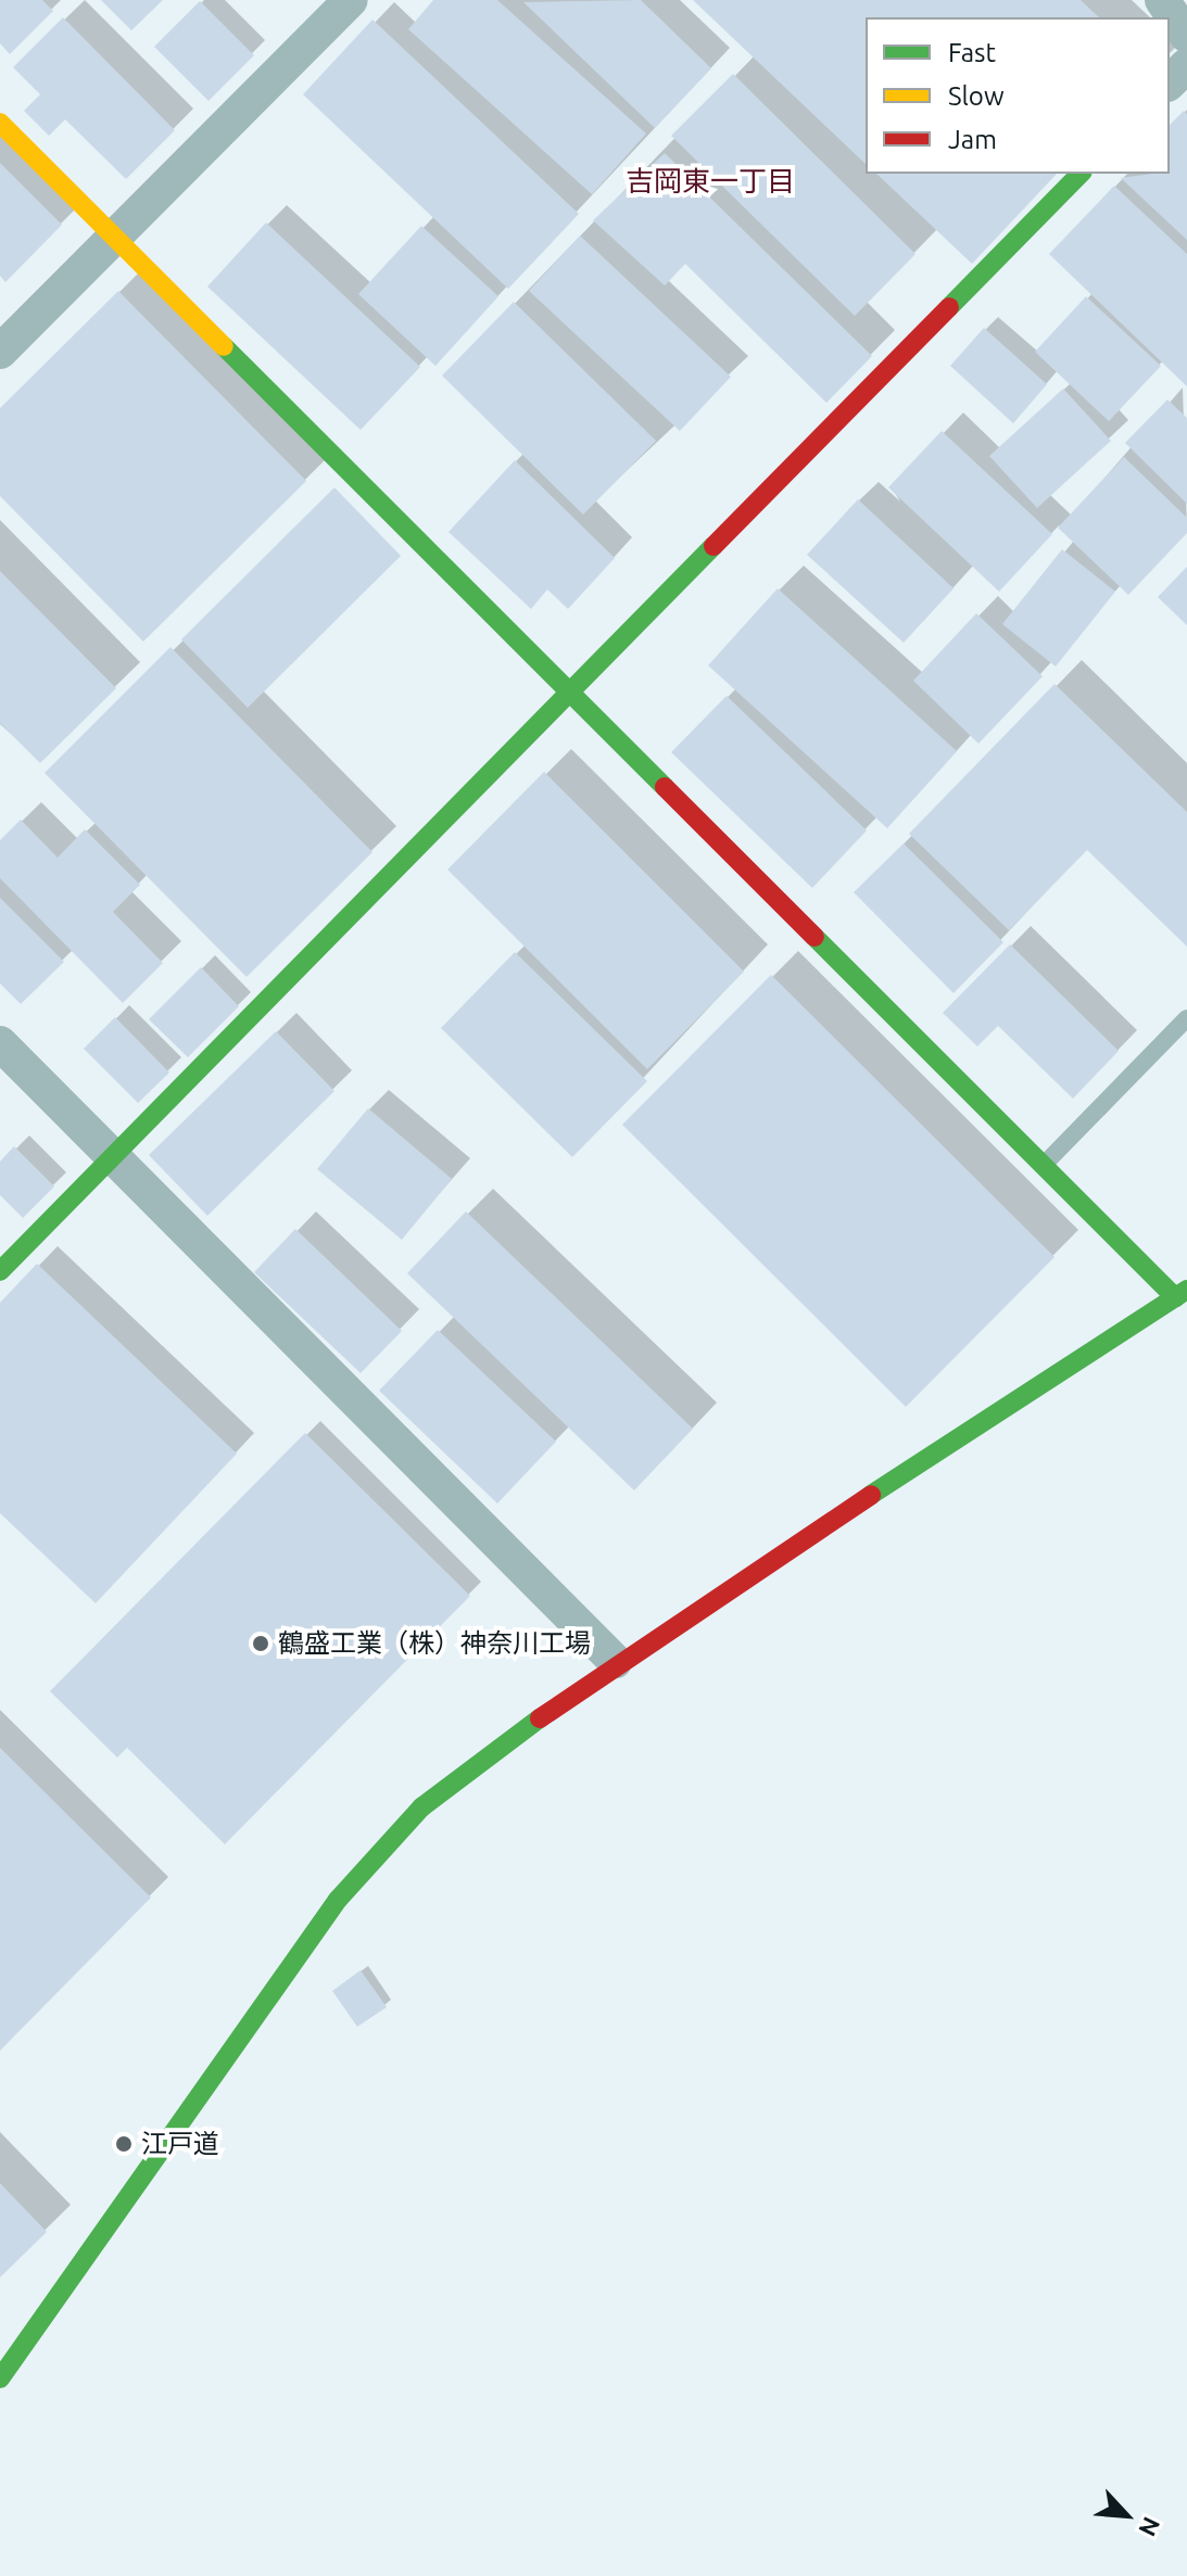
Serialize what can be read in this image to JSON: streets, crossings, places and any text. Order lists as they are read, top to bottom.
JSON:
{
  "districts": ["吉岡東一丁目"],
  "places": ["鶴盛工業（株）神奈川工場", "江戸道"],
  "legend": ["Fast", "Slow", "Jam"],
  "north": "bottom right"
}
